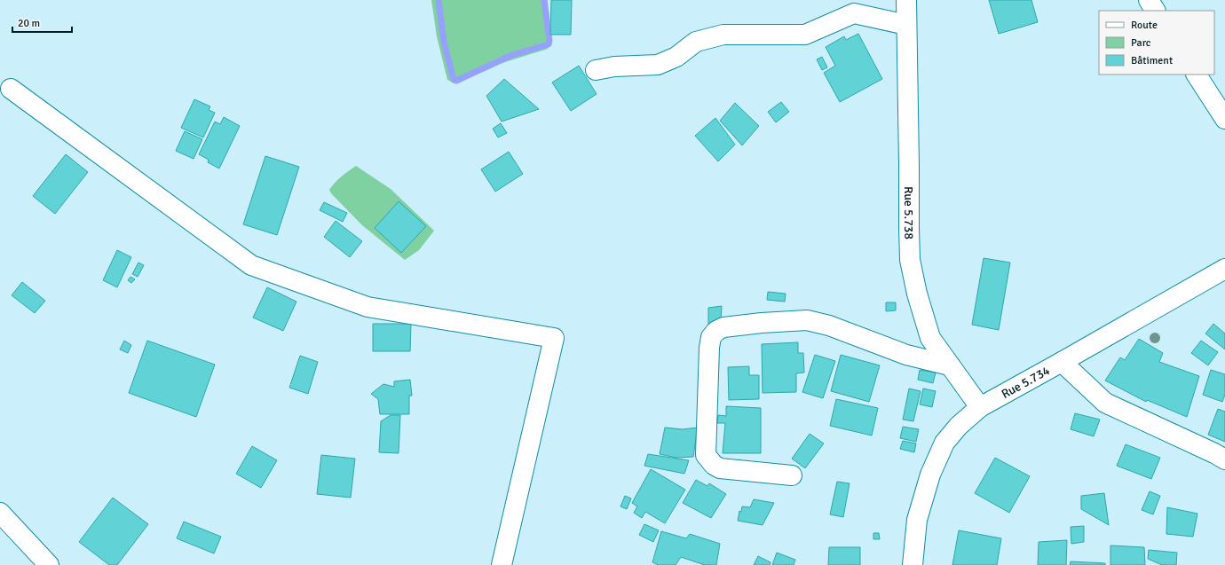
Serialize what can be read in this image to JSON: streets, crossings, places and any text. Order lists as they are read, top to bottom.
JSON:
{
  "streets": {
    "street": ["Rue 5.738", "Rue 5.734"]
  },
  "crossings": [
    ["Rue 5.738", "Rue 5.734"]
  ],
  "legend": ["Route", "Parc", "Bâtiment"],
  "scale_bar": "20 m"
}
